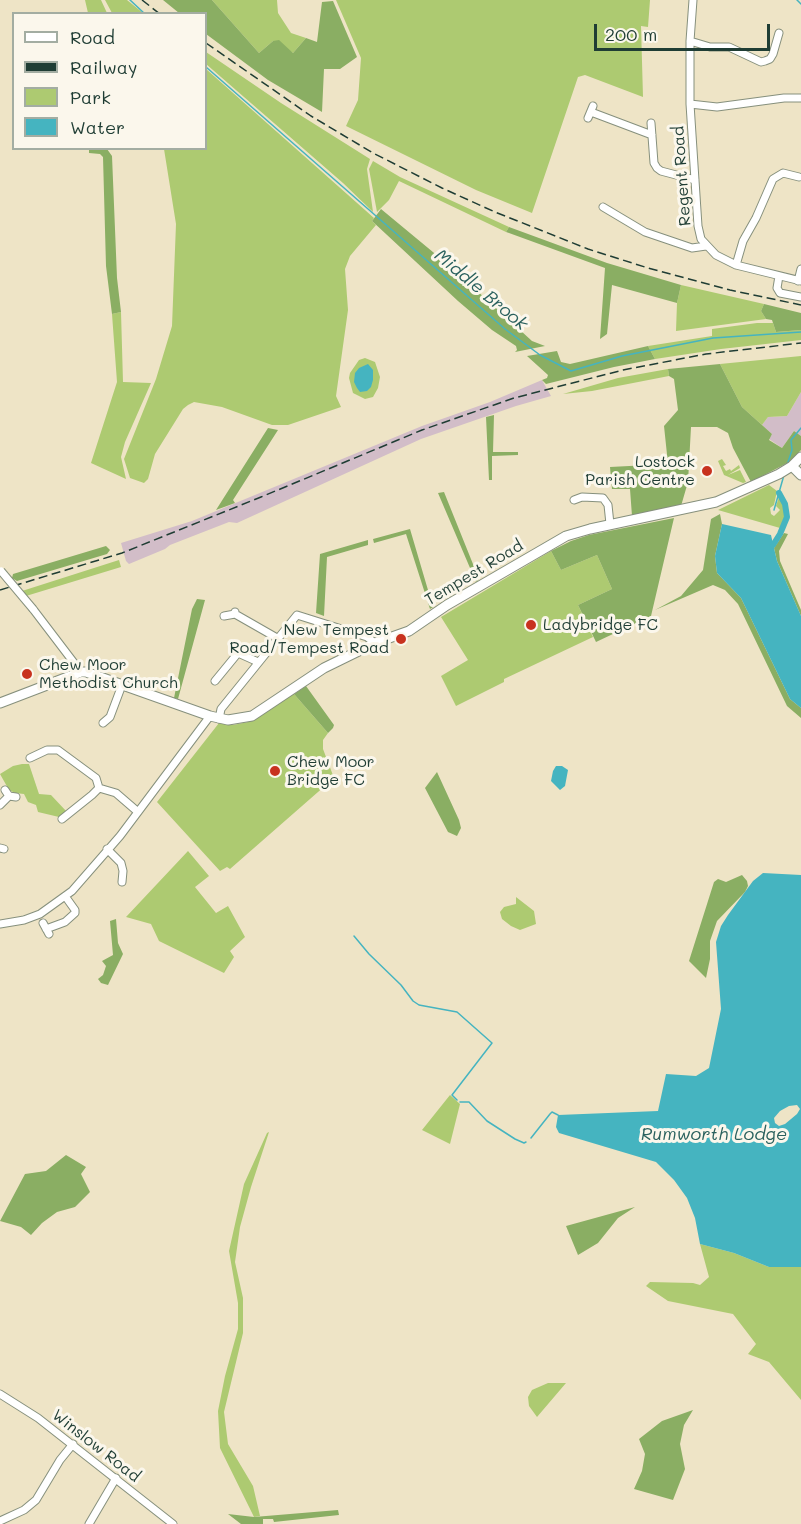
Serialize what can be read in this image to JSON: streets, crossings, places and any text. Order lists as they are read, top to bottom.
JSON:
{
  "streets": {
    "street": ["Regent Road", "Tempest Road", "Winslow Road"]
  },
  "water": ["Middle Brook", "Rumworth Lodge"],
  "places": [
    "Lostock Parish Centre",
    "Ladybridge FC",
    "New Tempest Road/Tempest Road",
    "Chew Moor Methodist Church",
    "Chew Moor Bridge FC"
  ],
  "legend": [
    "Road",
    "Railway",
    "Park",
    "Water"
  ],
  "scale_bar": "200 m"
}
